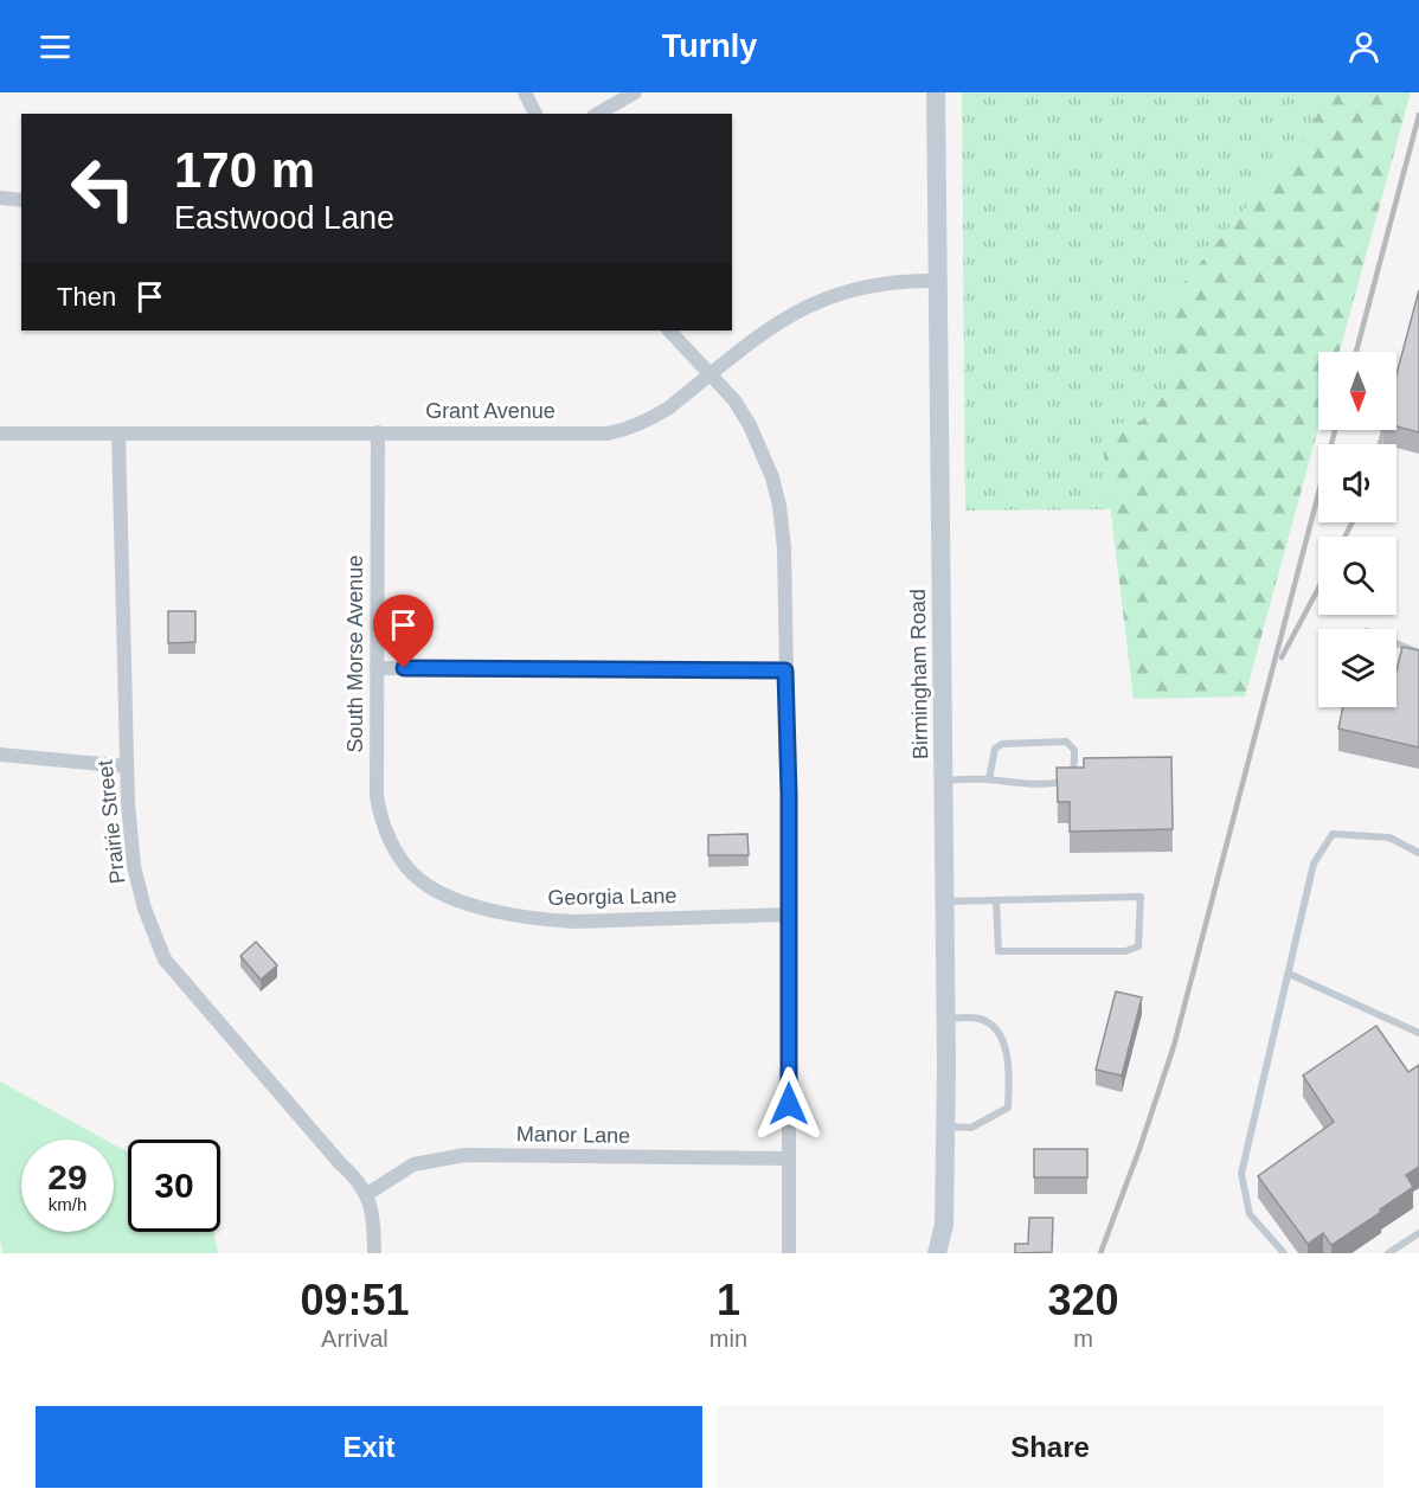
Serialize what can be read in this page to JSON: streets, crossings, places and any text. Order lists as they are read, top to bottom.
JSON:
{
  "streets": {
    "street": [
      "Grant Avenue",
      "South Morse Avenue",
      "Birmingham Road",
      "Prairie Street",
      "Georgia Lane",
      "Manor Lane"
    ]
  },
  "crossings": [
    ["Grant Avenue", "South Morse Avenue"],
    ["Grant Avenue", "Birmingham Road"],
    ["Grant Avenue", "Prairie Street"],
    ["South Morse Avenue", "Georgia Lane"],
    ["Prairie Street", "Manor Lane"]
  ],
  "north": "bottom",
  "page": {
    "header": "Turnly",
    "turn": ["170 m", "Eastwood Lane"],
    "then": "Then",
    "speed": "29 km/h",
    "limit": "30",
    "eta": [
      "09:51",
      "Arrival",
      "1",
      "min",
      "320",
      "m"
    ],
    "buttons": ["Exit", "Share"]
  }
}
